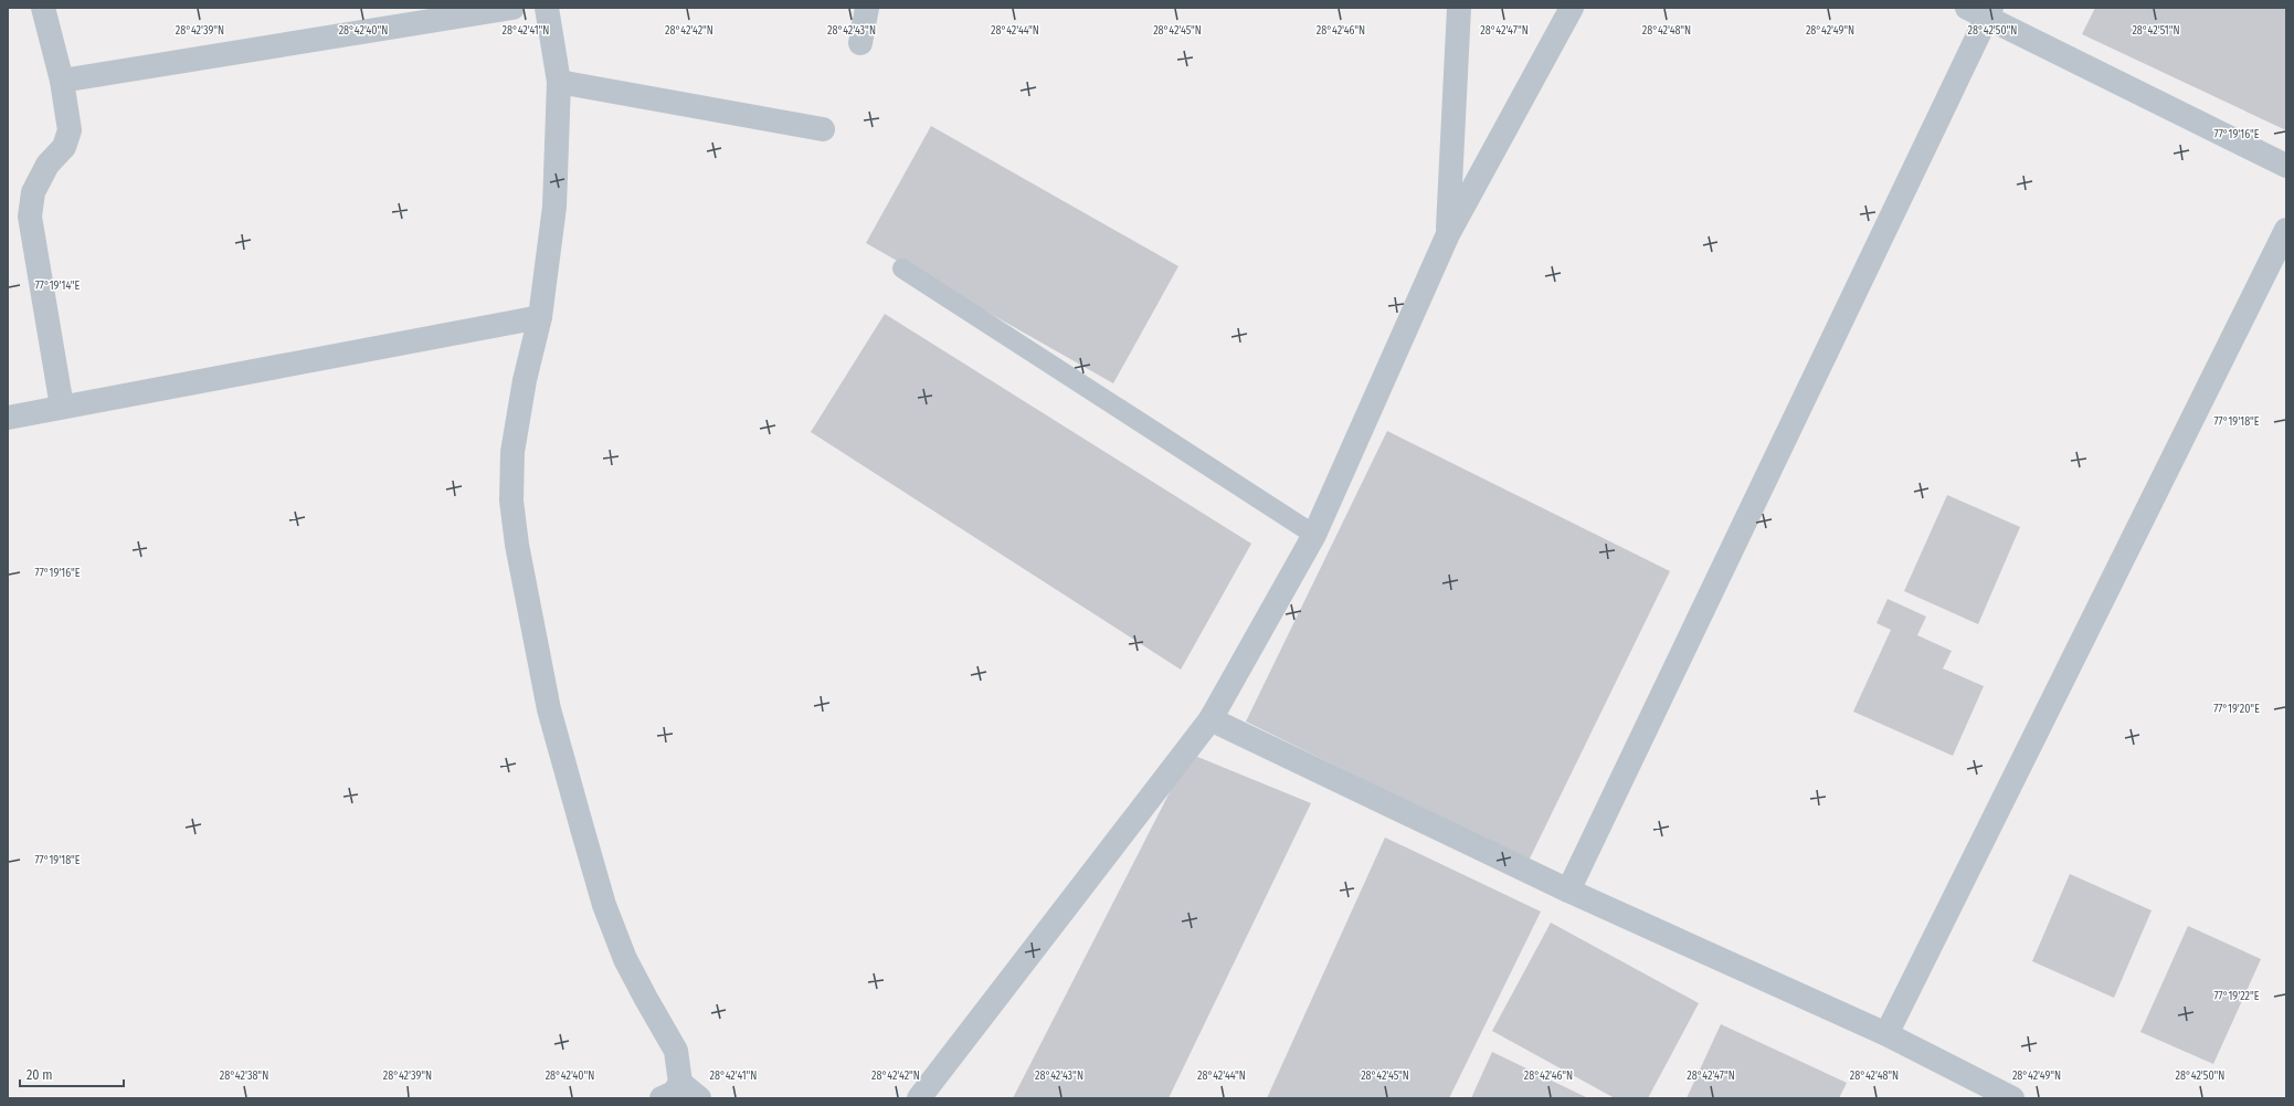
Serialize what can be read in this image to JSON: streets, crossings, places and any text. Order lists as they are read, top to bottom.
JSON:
{
  "scale_bar": "20 m",
  "coordinates": [
    "28°42'39\"N",
    "28°42'40\"N",
    "28°42'41\"N",
    "28°42'42\"N",
    "28°42'43\"N",
    "28°42'44\"N",
    "28°42'45\"N",
    "28°42'46\"N",
    "28°42'47\"N",
    "28°42'48\"N",
    "28°42'49\"N",
    "28°42'50\"N",
    "28°42'51\"N",
    "77°19'16\"E",
    "77°19'14\"E",
    "77°19'18\"E",
    "77°19'20\"E",
    "77°19'22\"E",
    "28°42'38\"N"
  ]
}
